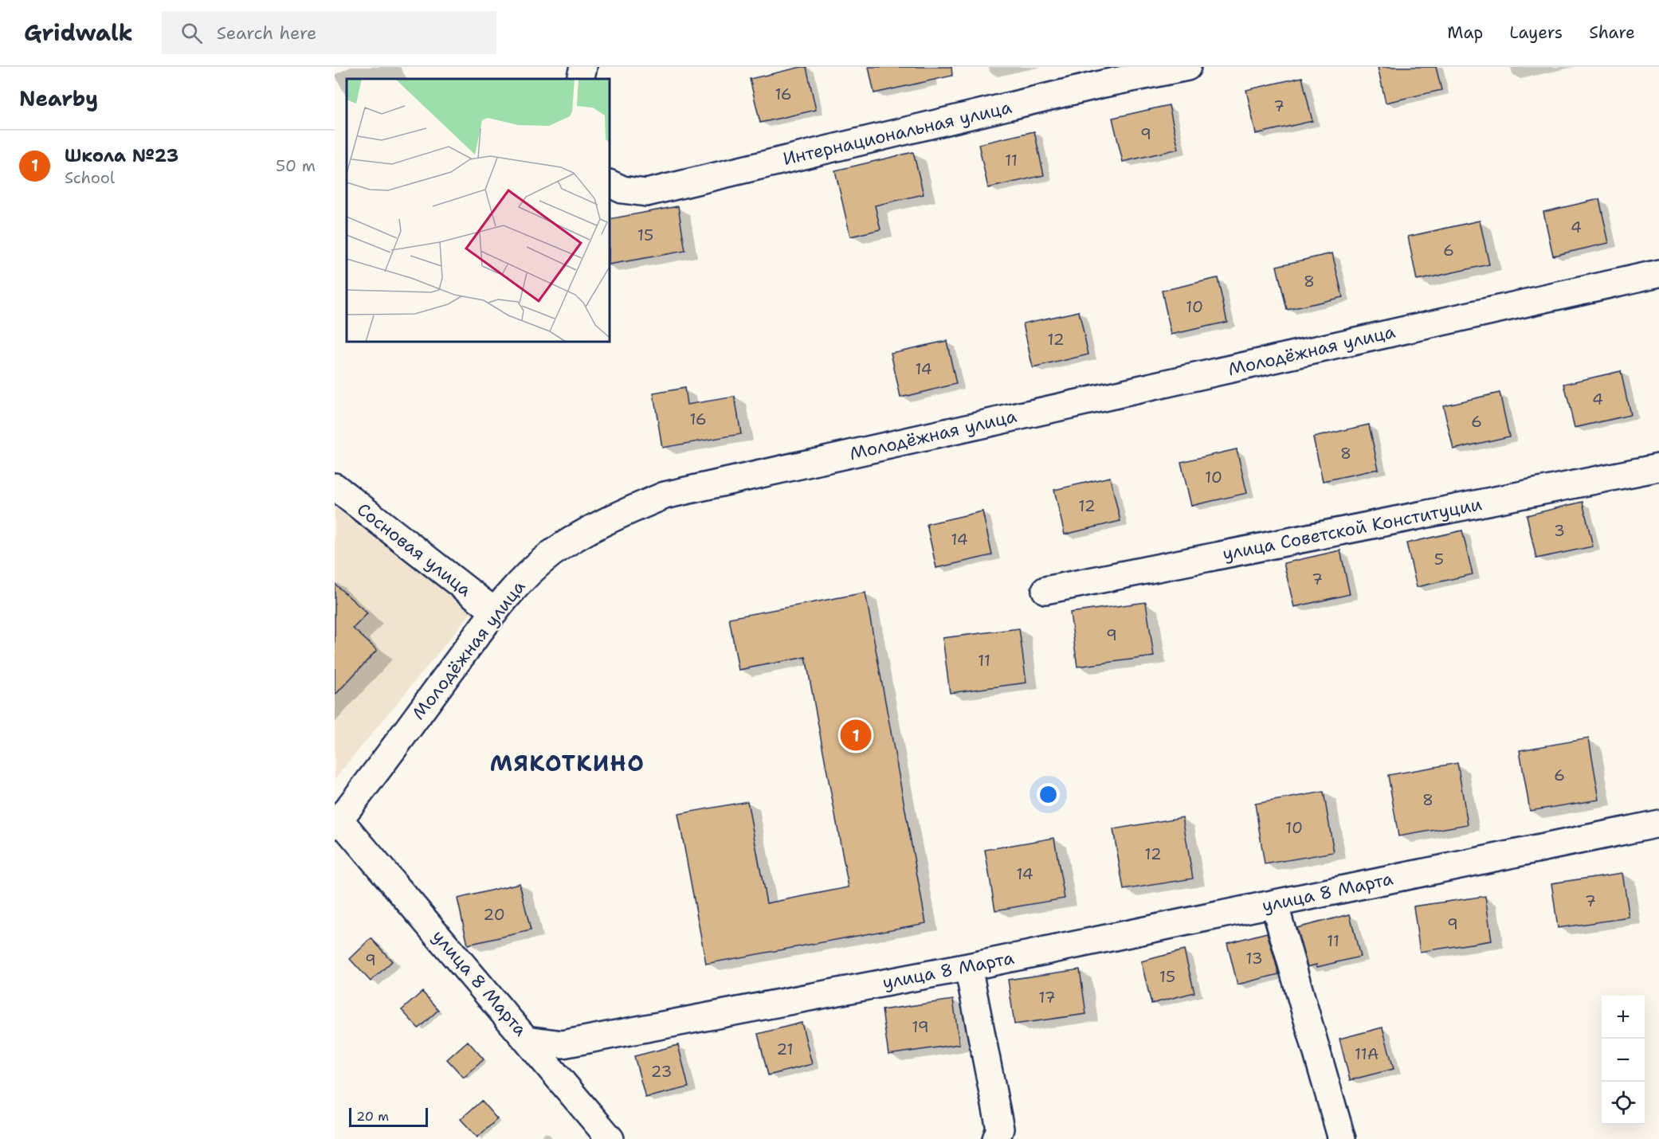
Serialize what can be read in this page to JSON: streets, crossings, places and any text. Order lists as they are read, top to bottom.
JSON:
{
  "streets": {
    "street": [
      "Интернациональная улица",
      "Молодёжная улица",
      "улица Советской Конституции",
      "Сосновая улица",
      "улица 8 Марта"
    ]
  },
  "crossings": [
    ["Молодёжная улица", "Сосновая улица"],
    ["Молодёжная улица", "улица 8 Марта"]
  ],
  "districts": ["МЯКОТКИНО"],
  "house_numbers": [
    "16",
    "7",
    "9",
    "11",
    "4",
    "15",
    "6",
    "8",
    "10",
    "12",
    "14",
    "4",
    "16",
    "6",
    "8",
    "10",
    "12",
    "3",
    "14",
    "5",
    "7",
    "9",
    "11",
    "6",
    "8",
    "10",
    "12",
    "14",
    "7",
    "20",
    "9",
    "11",
    "13",
    "9",
    "15",
    "17",
    "19",
    "21",
    "11А",
    "23"
  ],
  "scale_bar": "20 m",
  "page": {
    "header": "Gridwalk",
    "search": "Search here",
    "nav": ["Map", "Layers", "Share"],
    "heading": "Nearby",
    "list": [
      {
        "mark": "1",
        "name": "Школа №23",
        "note": "School",
        "value": "50 m"
      }
    ],
    "pins": "1",
    "map_buttons": ["+", "−"],
    "scale": "20 m"
  }
}
